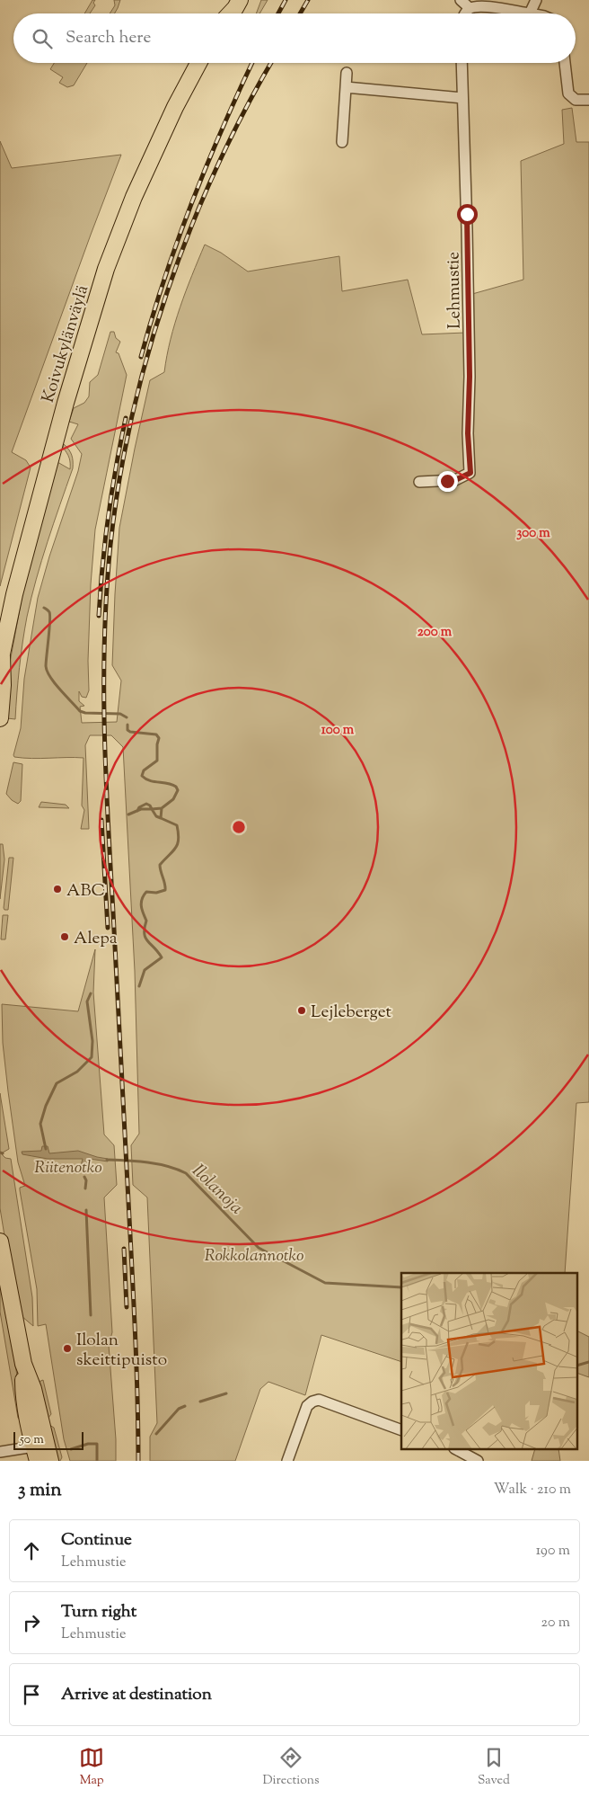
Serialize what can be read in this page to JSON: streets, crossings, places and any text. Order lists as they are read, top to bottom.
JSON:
{
  "streets": {
    "main road": ["Koivukylänväylä"],
    "street": ["Lehmustie"]
  },
  "water": ["Ilolanoja"],
  "parks": ["Riitenotko", "Rokkolannotko"],
  "places": [
    "ABC",
    "Alepa",
    "Lejleberget",
    "Ilolan skeittipuisto"
  ],
  "scale_bar": "50 m",
  "page": {
    "search": "Search here",
    "scale": "50 m",
    "heading": ["3 min", "Walk · 210 m"],
    "list": [
      ["Continue", "Lehmustie", "190 m"],
      ["Turn right", "Lehmustie", "20 m"],
      "Arrive at destination"
    ],
    "nav": ["Map", "Directions", "Saved"]
  },
  "rings": ["300 m", "200 m", "100 m"]
}
